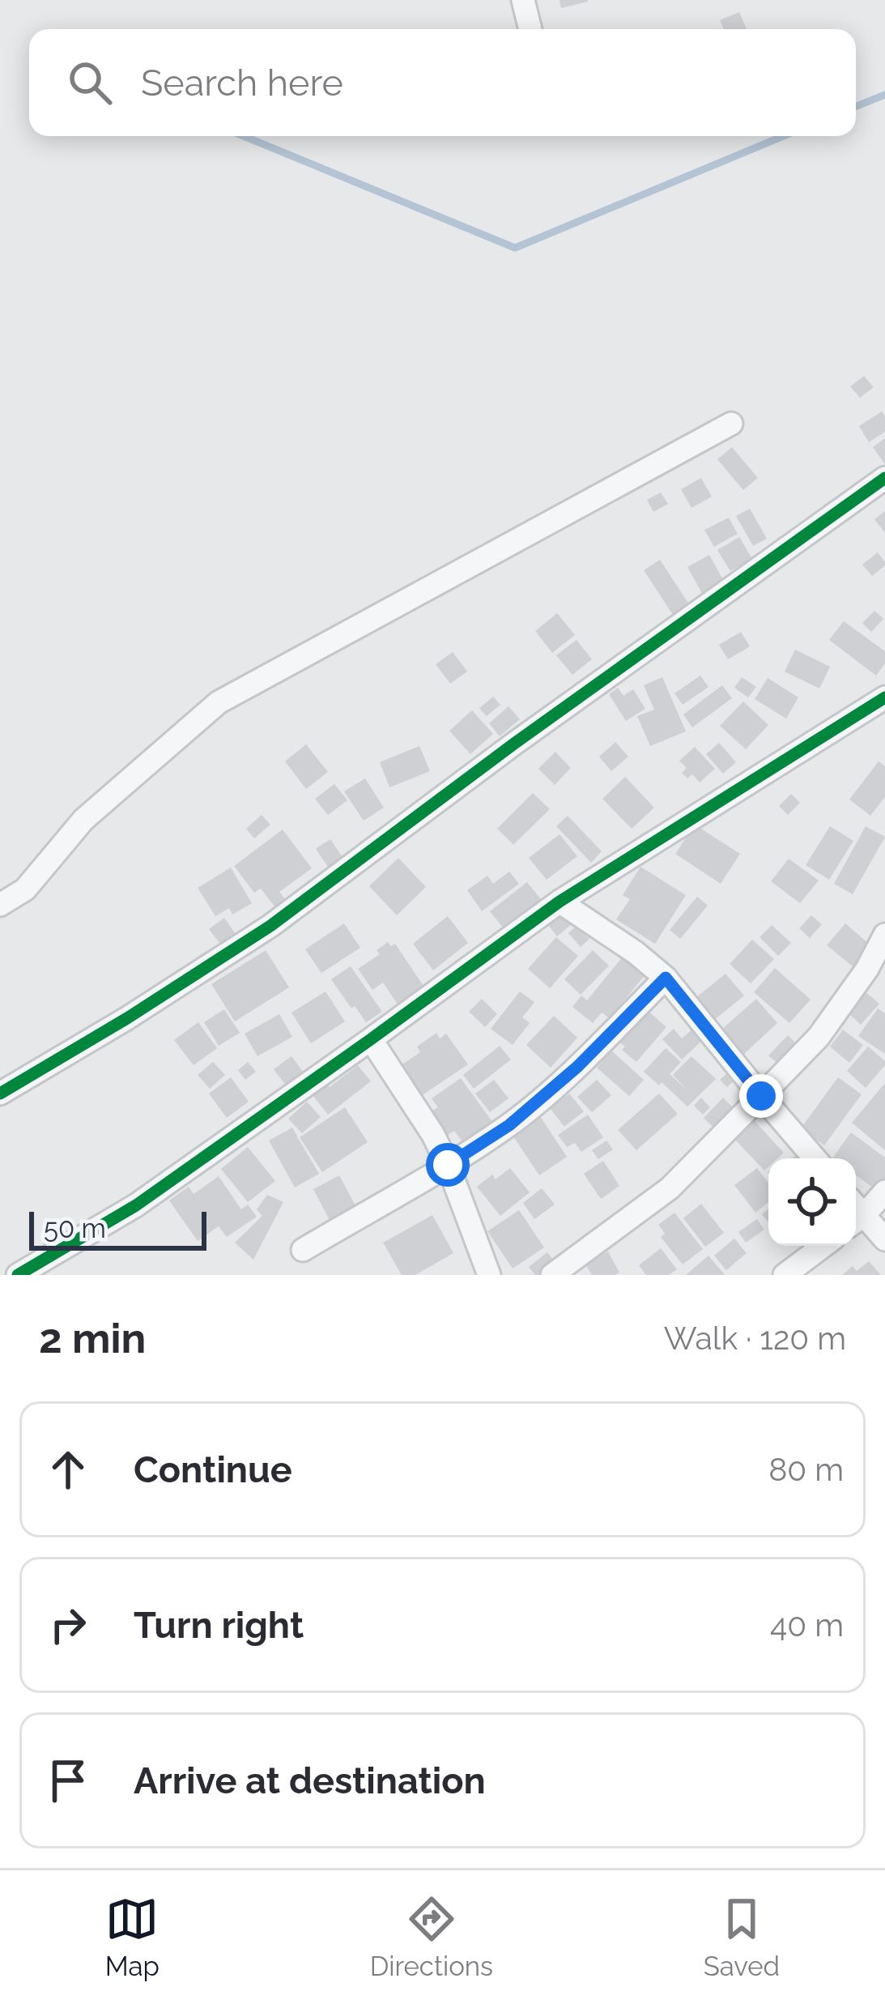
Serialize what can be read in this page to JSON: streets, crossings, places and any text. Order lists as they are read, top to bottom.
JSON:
{
  "scale_bar": "50 m",
  "page": {
    "search": "Search here",
    "scale": "50 m",
    "heading": ["2 min", "Walk · 120 m"],
    "list": [
      ["Continue", "80 m"],
      ["Turn right", "40 m"],
      "Arrive at destination"
    ],
    "nav": ["Map", "Directions", "Saved"]
  }
}
